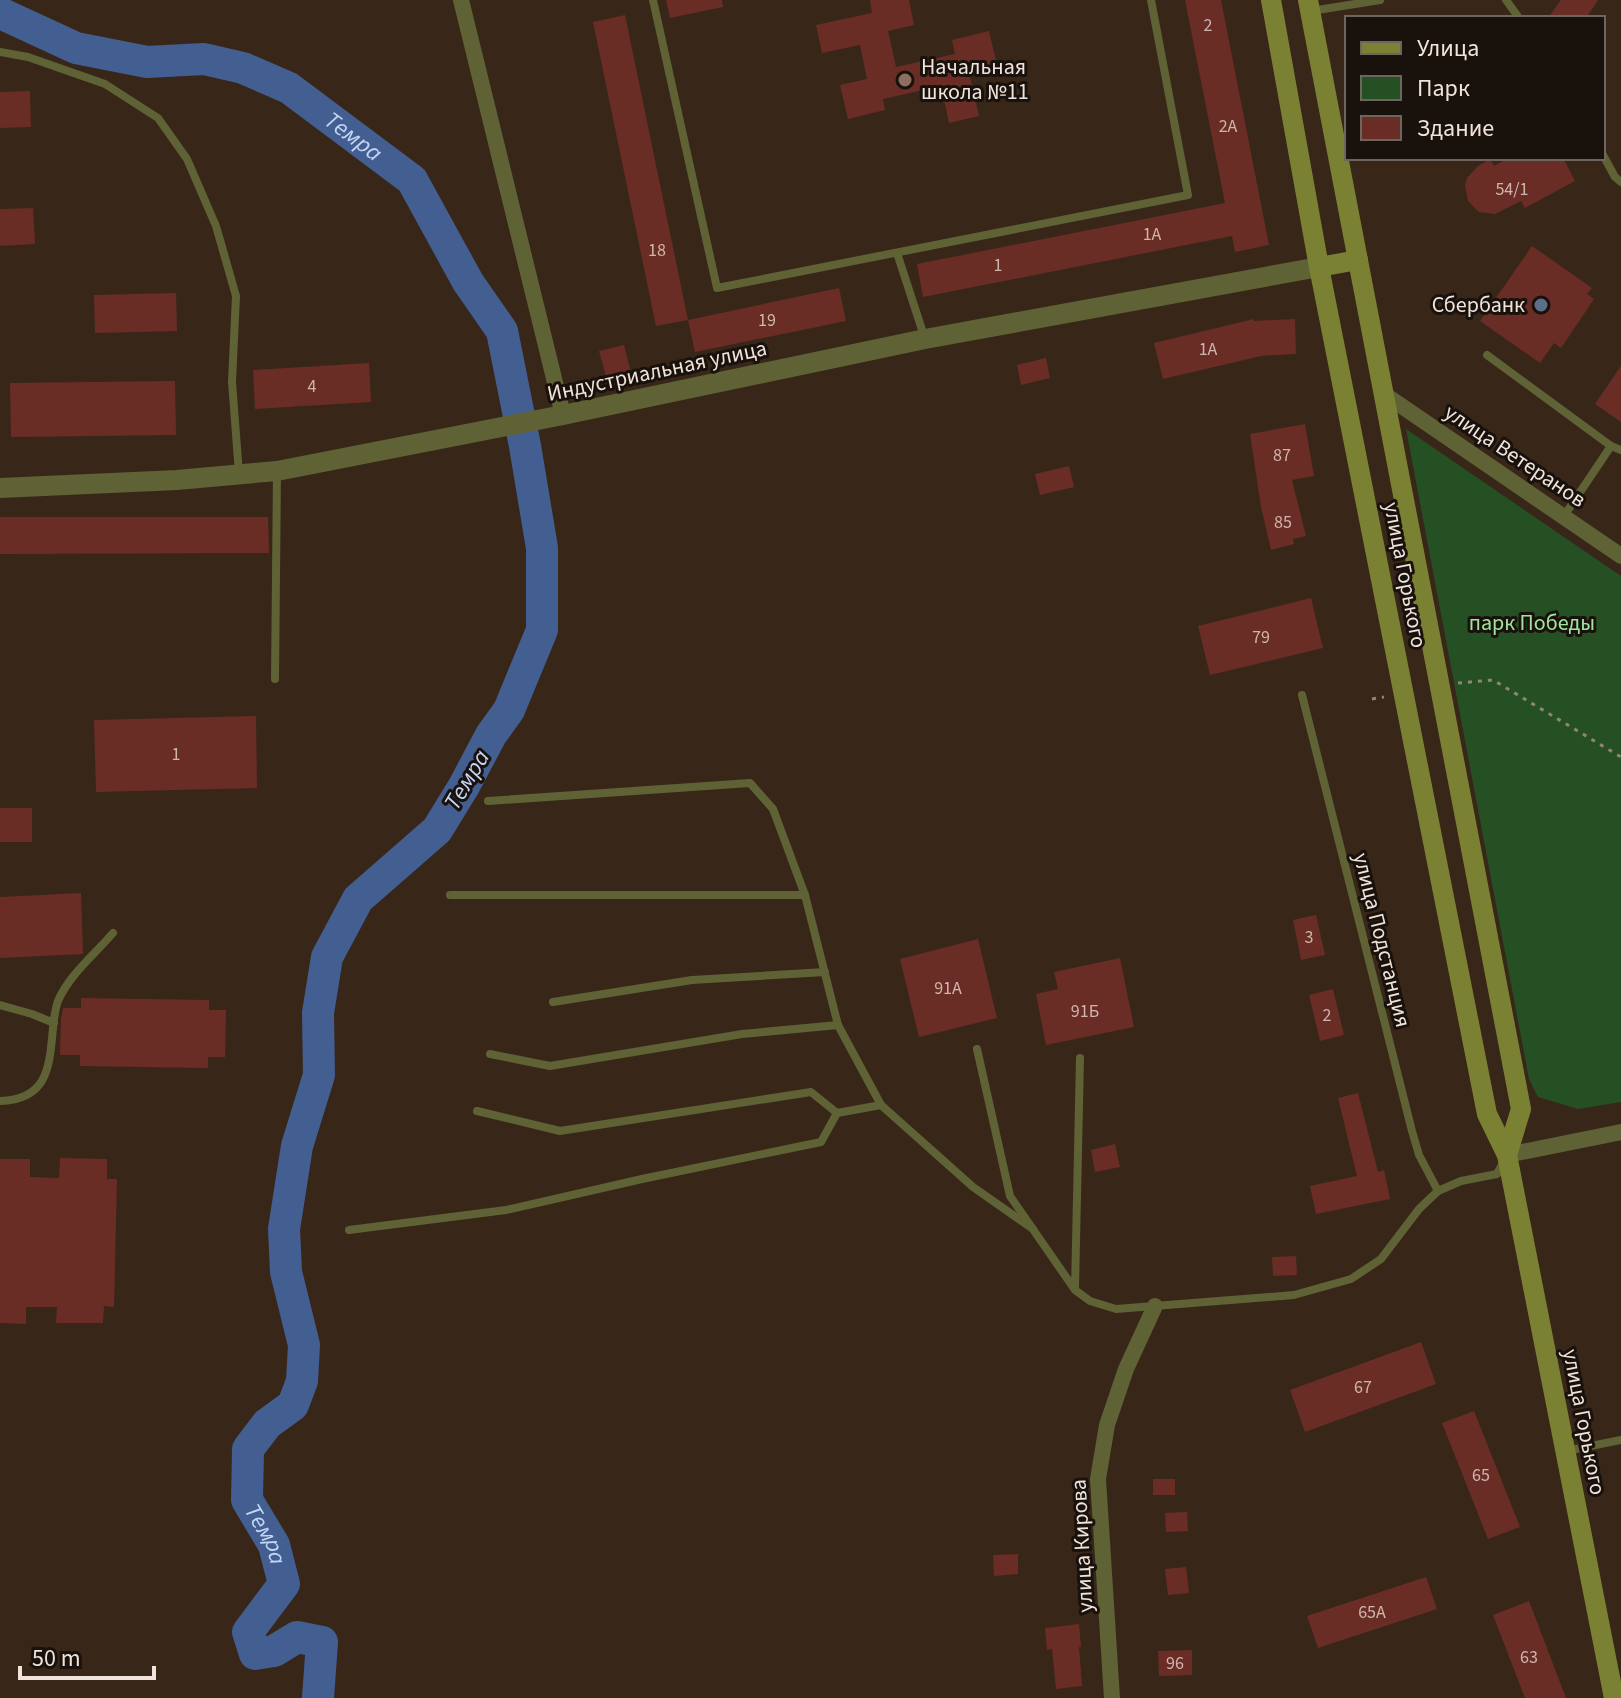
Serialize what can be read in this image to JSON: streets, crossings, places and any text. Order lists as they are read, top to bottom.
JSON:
{
  "streets": {
    "main road": ["улица Горького"],
    "street": ["Индустриальная улица", "улица Ветеранов", "улица Кирова"],
    "lane": ["улица Подстанция"]
  },
  "crossings": [
    ["Индустриальная улица", "улица Горького"],
    ["улица Ветеранов", "улица Горького"]
  ],
  "water": ["Темра"],
  "parks": ["парк Победы"],
  "places": ["Начальная школа №11", "Сбербанк"],
  "house_numbers": [
    "2",
    "2А",
    "54/1",
    "1А",
    "18",
    "1",
    "19",
    "1А",
    "4",
    "87",
    "85",
    "79",
    "1",
    "3",
    "91А",
    "91Б",
    "2",
    "67",
    "65",
    "65А",
    "63",
    "96"
  ],
  "legend": ["Улица", "Парк", "Здание"],
  "scale_bar": "50 m"
}
